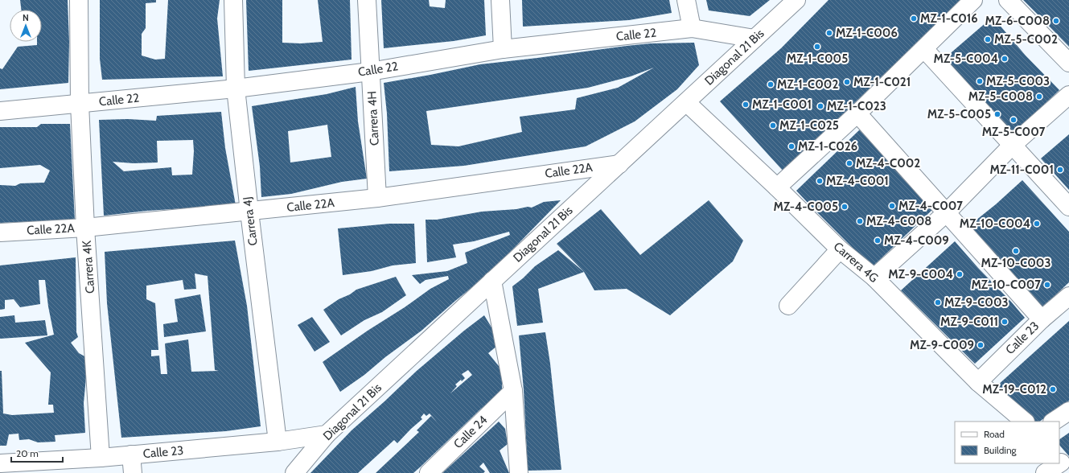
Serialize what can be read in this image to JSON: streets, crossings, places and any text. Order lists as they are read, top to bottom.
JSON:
{
  "streets": {
    "street": [
      "Calle 22",
      "Diagonal 21 Bis",
      "Carrera 4H",
      "Calle 22A",
      "Carrera 4J",
      "Carrera 4G",
      "Carrera 4K",
      "Calle 23",
      "Calle 24"
    ]
  },
  "crossings": [
    ["Calle 22", "Diagonal 21 Bis"],
    ["Calle 22", "Carrera 4H"],
    ["Calle 22", "Carrera 4J"],
    ["Calle 22", "Carrera 4K"],
    ["Diagonal 21 Bis", "Calle 22A"],
    ["Diagonal 21 Bis", "Carrera 4G"],
    ["Diagonal 21 Bis", "Calle 23"],
    ["Carrera 4H", "Calle 22A"],
    ["Calle 22A", "Carrera 4J"],
    ["Calle 22A", "Carrera 4K"],
    ["Carrera 4J", "Calle 23"],
    ["Carrera 4G", "Calle 23"],
    ["Carrera 4K", "Calle 23"]
  ],
  "places": [
    "MZ-1-C016",
    "MZ-6-C008",
    "MZ-1-C006",
    "MZ-5-C002",
    "MZ-1-C005",
    "MZ-5-C004",
    "MZ-5-C003",
    "MZ-1-C021",
    "MZ-1-C002",
    "MZ-5-C008",
    "MZ-1-C001",
    "MZ-1-C023",
    "MZ-5-C005",
    "MZ-5-C007",
    "MZ-1-C025",
    "MZ-1-C026",
    "MZ-4-C002",
    "MZ-11-C001",
    "MZ-4-C001",
    "MZ-4-C007",
    "MZ-4-C005",
    "MZ-4-C008",
    "MZ-10-C004",
    "MZ-4-C009",
    "MZ-10-C003",
    "MZ-9-C004",
    "MZ-10-C007",
    "MZ-9-C003",
    "MZ-9-C011",
    "MZ-9-C009",
    "MZ-19-C012"
  ],
  "legend": ["Road", "Building"],
  "scale_bar": "20 m",
  "north": "top"
}
